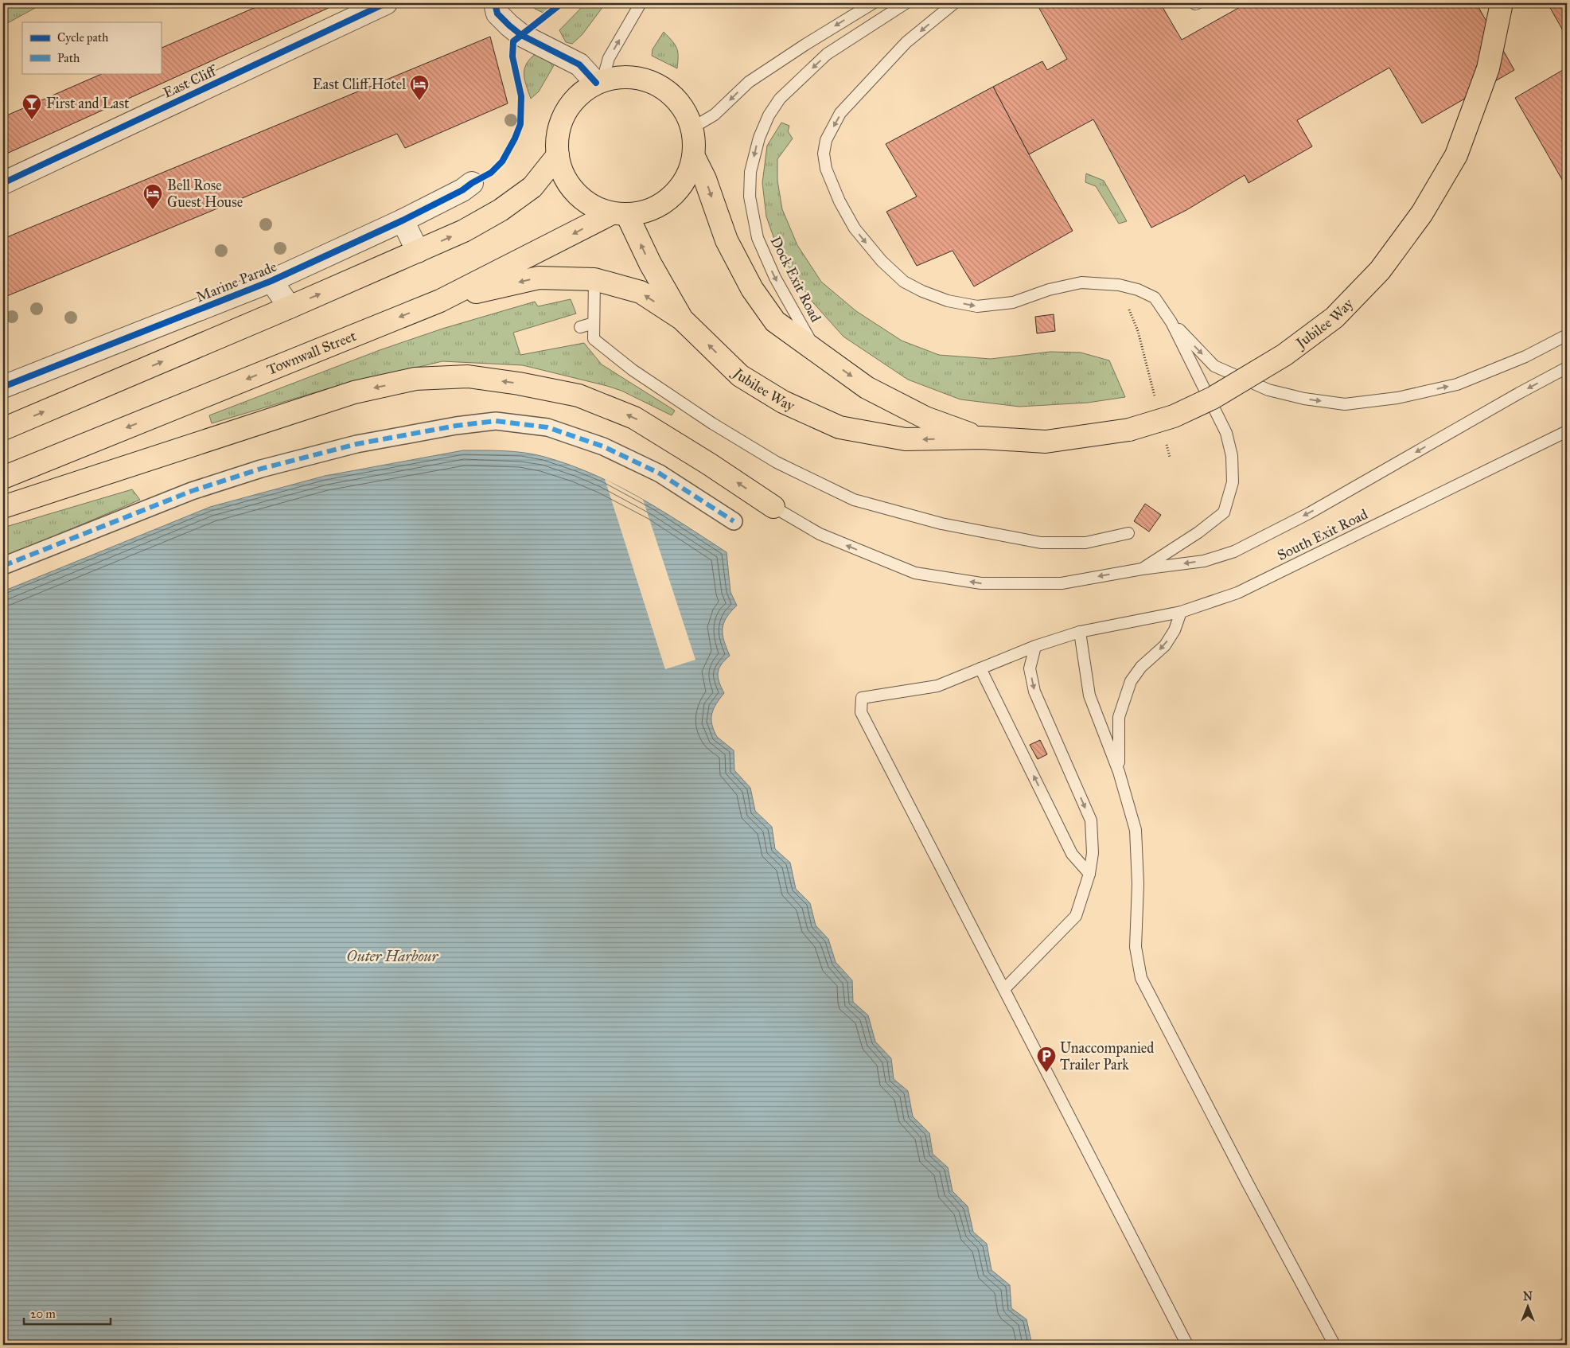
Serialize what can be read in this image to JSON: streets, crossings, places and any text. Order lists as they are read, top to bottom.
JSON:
{
  "streets": {
    "highway": ["Jubilee Way", "Townwall Street"],
    "street": ["East Cliff", "Marine Parade"],
    "lane": ["Dock Exit Road", "South Exit Road"]
  },
  "crossings": [
    ["Dock Exit Road", "Jubilee Way"],
    ["Jubilee Way", "Townwall Street"]
  ],
  "one_way": ["Dock Exit Road"],
  "water": ["Outer Harbour"],
  "places": {
    "hotel": ["East Cliff Hotel", "Bell Rose Guest House"],
    "bar": ["First and Last"],
    "parking": ["Unaccompanied Trailer Park"]
  },
  "legend": ["Cycle path", "Path"],
  "scale_bar": "20 m",
  "north": "top"
}
